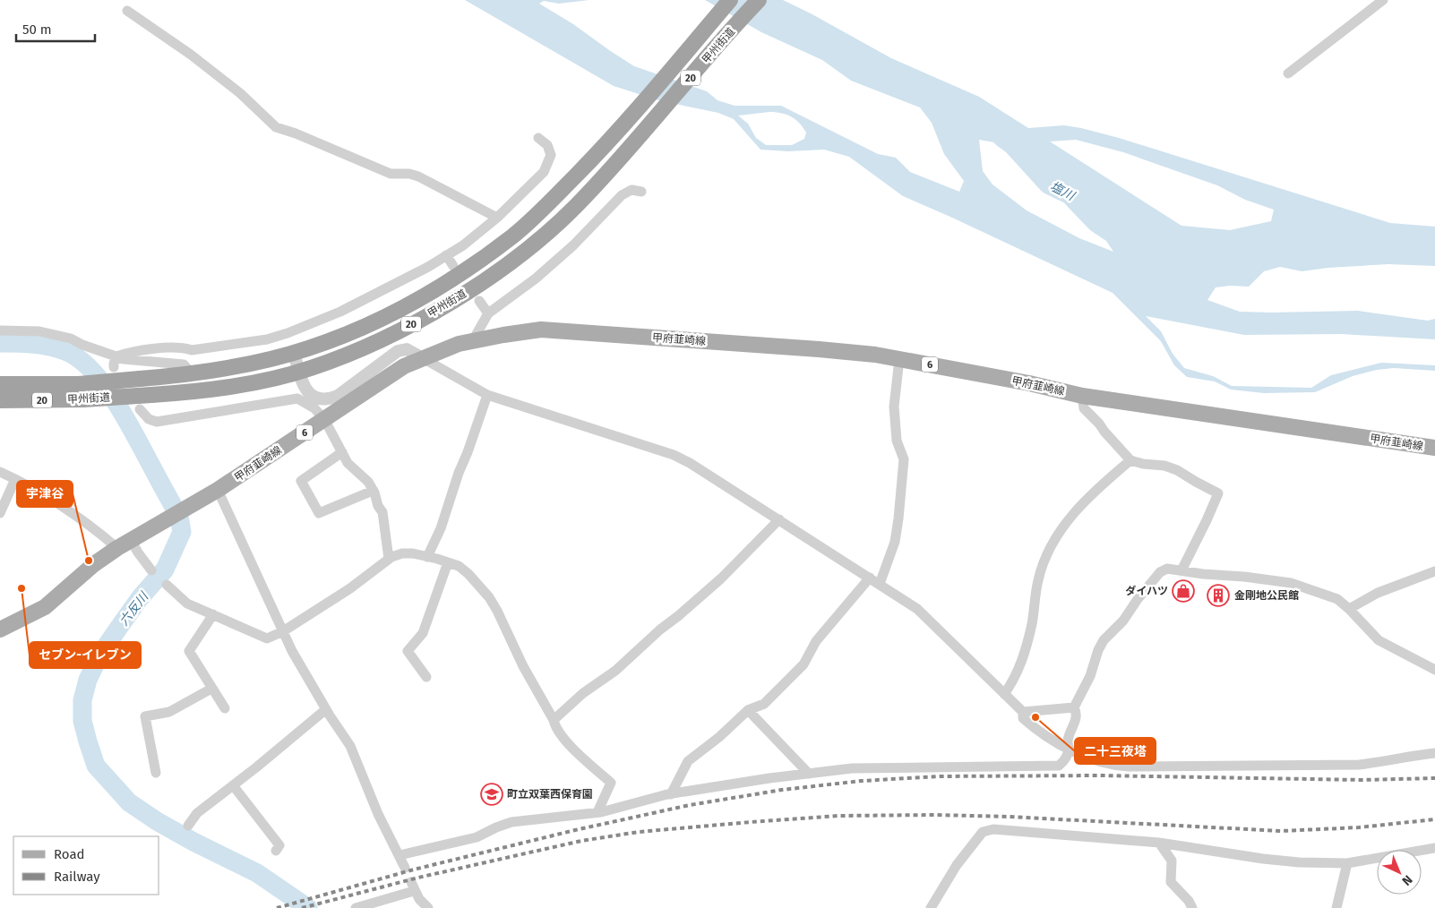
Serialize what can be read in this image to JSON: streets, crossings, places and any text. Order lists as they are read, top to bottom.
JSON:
{
  "streets": {
    "highway": ["甲州街道", "20"],
    "main road": ["甲府韮崎線", "6"]
  },
  "water": ["塩川", "六反川"],
  "places": {
    "other": ["宇津谷", "セブン-イレブン", "二十三夜塔"],
    "shop": ["ダイハツ"],
    "building": ["金剛地公民館"],
    "school or university": ["町立双葉西保育園"]
  },
  "legend": ["Road", "Railway"],
  "scale_bar": "50 m",
  "north": "bottom right"
}
